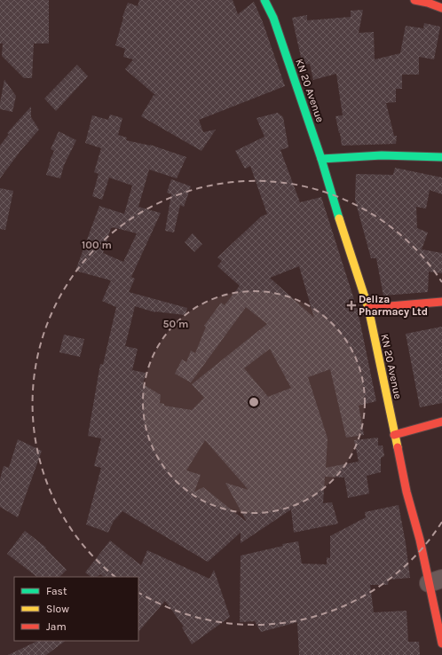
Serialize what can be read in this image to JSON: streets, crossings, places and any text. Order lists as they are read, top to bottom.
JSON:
{
  "streets": {
    "street": ["KN 20 Avenue"]
  },
  "places": {
    "health": ["Deliza Pharmacy Ltd"]
  },
  "legend": ["Fast", "Slow", "Jam"],
  "rings": ["100 m", "50 m"]
}
